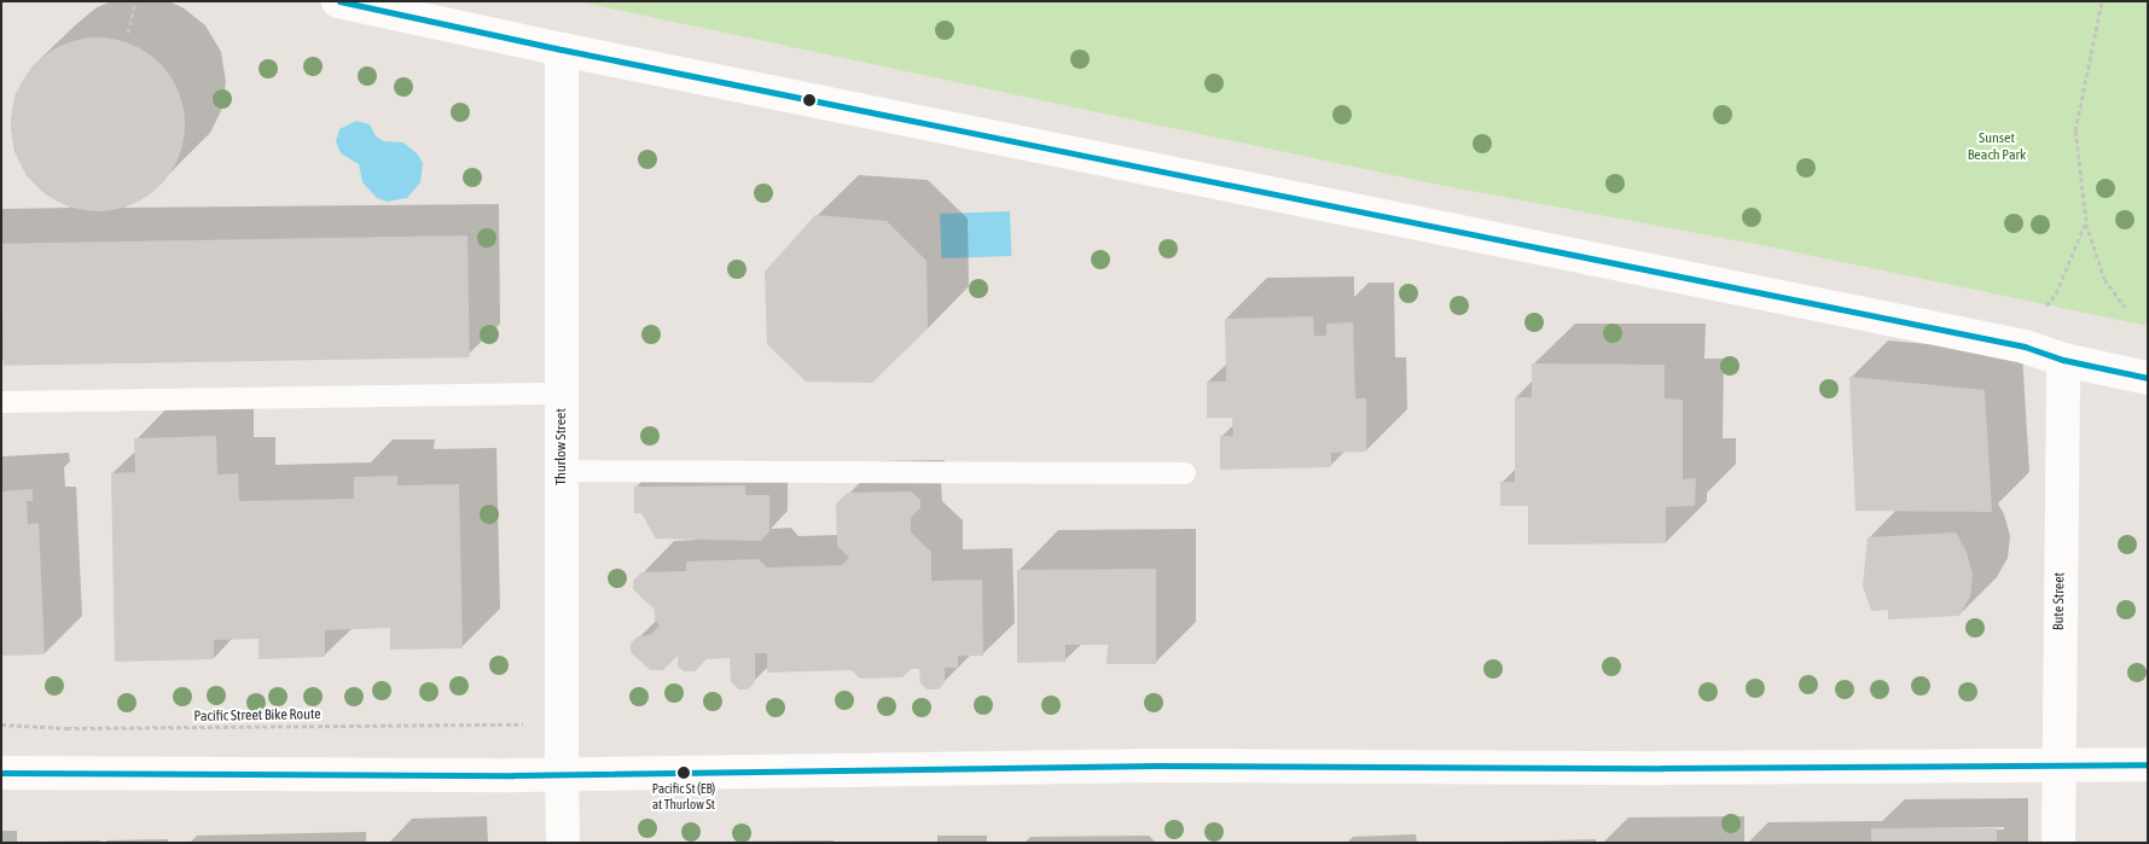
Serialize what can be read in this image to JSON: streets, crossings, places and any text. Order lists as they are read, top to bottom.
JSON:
{
  "streets": {
    "street": ["Thurlow Street", "Bute Street"],
    "path": ["Pacific Street Bike Route"]
  },
  "parks": ["Sunset Beach Park"],
  "places": ["Pacific St (EB) at Thurlow St"]
}
